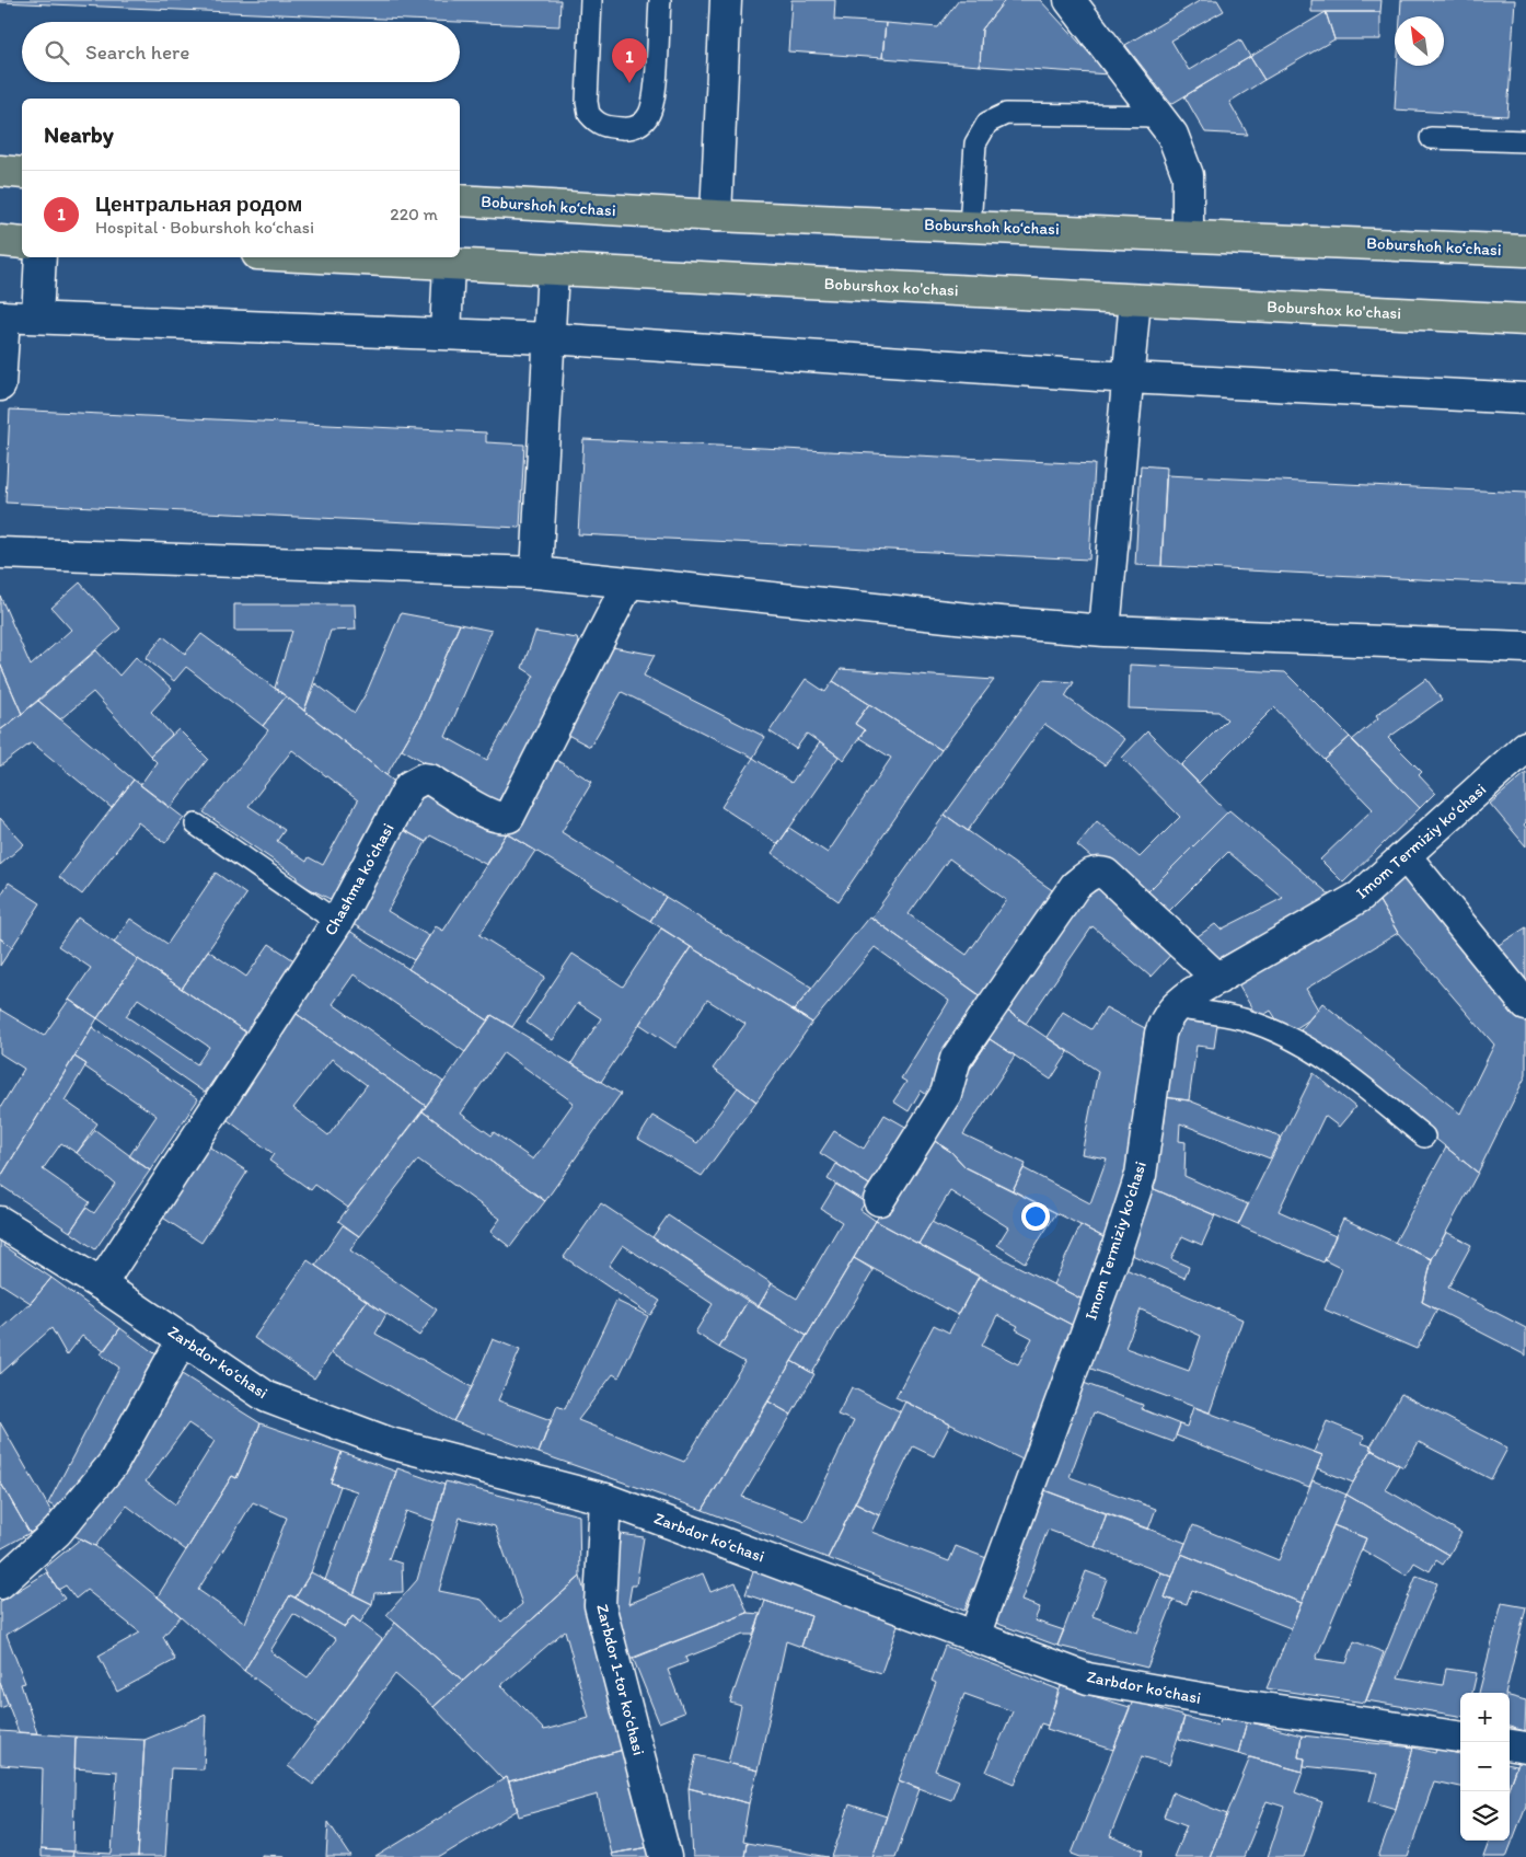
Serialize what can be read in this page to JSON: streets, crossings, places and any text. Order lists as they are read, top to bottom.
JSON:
{
  "streets": {
    "main road": ["Boburshoh koʻchasi", "Boburshox ko'chasi"],
    "street": [
      "Imom Termiziy koʻchasi",
      "Chashma koʻchasi",
      "Zarbdor koʻchasi",
      "Zarbdor 1-tor koʻchasi"
    ]
  },
  "crossings": [
    ["Imom Termiziy koʻchasi", "Zarbdor koʻchasi"],
    ["Chashma koʻchasi", "Zarbdor koʻchasi"],
    ["Zarbdor koʻchasi", "Zarbdor 1-tor koʻchasi"]
  ],
  "north": "top left",
  "page": {
    "search": "Search here",
    "pins": "1",
    "heading": "Nearby",
    "list": [
      {
        "mark": "1",
        "name": "Центральная родом",
        "note": "Hospital · Boburshoh koʻchasi",
        "value": "220 m"
      }
    ],
    "map_buttons": ["+", "−"]
  }
}
